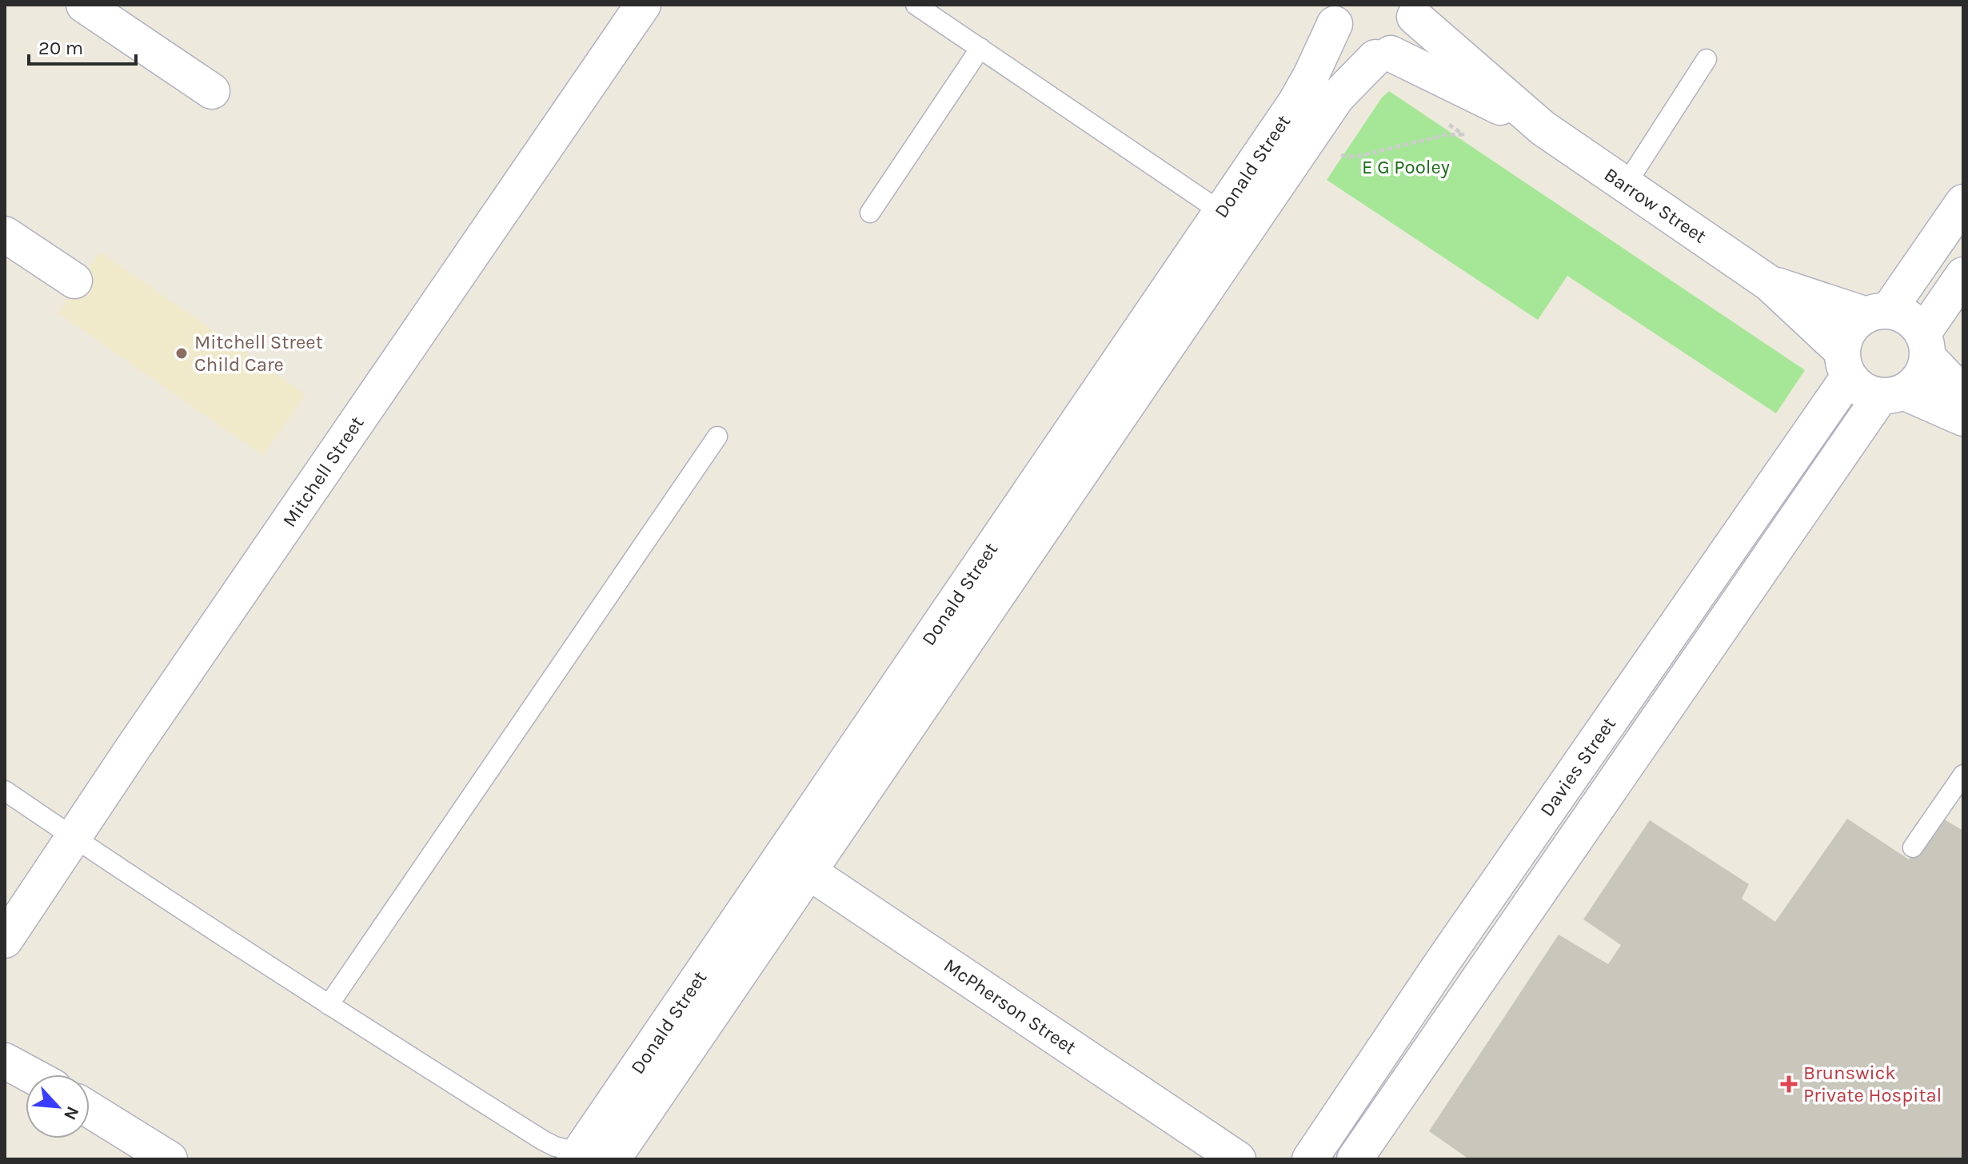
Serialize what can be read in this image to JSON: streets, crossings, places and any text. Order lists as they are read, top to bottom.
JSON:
{
  "streets": {
    "street": [
      "Donald Street",
      "Barrow Street",
      "Mitchell Street",
      "Davies Street",
      "McPherson Street"
    ]
  },
  "crossings": [
    ["Donald Street", "Barrow Street"],
    ["Donald Street", "McPherson Street"],
    ["Barrow Street", "Davies Street"]
  ],
  "parks": ["E G Pooley"],
  "places": {
    "other": ["Mitchell Street Child Care"],
    "health": ["Brunswick Private Hospital"]
  },
  "scale_bar": "20 m",
  "north": "bottom right"
}
